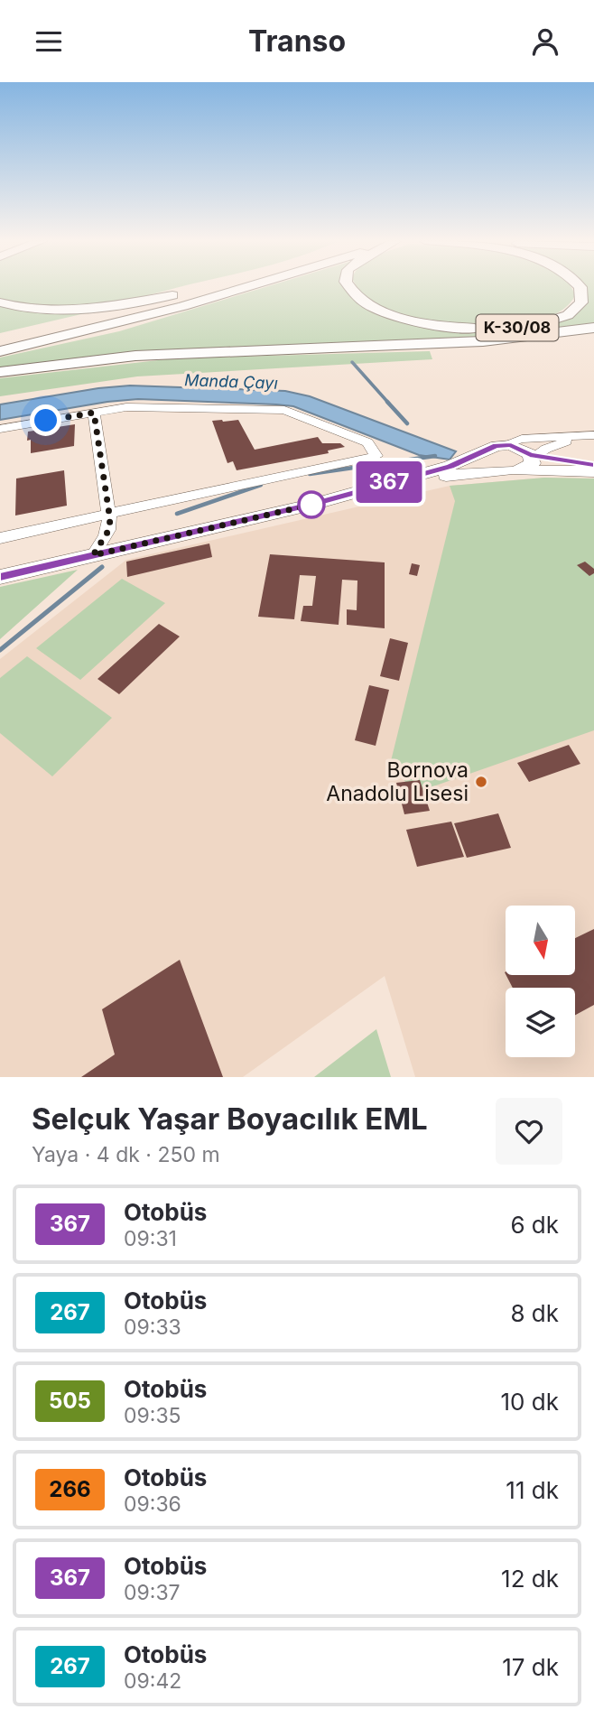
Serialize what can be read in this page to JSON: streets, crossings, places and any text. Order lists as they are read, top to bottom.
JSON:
{
  "streets": {
    "highway": ["K-30/08"]
  },
  "water": ["Manda Çayı"],
  "places": ["Bornova Anadolu Lisesi"],
  "lines": ["bus line 367"],
  "north": "bottom",
  "page": {
    "header": "Transo",
    "on_map": "367",
    "heading": ["Selçuk Yaşar Boyacılık EML", "Yaya · 4 dk · 250 m"],
    "list": [
      {
        "mark": "367",
        "name": "Otobüs",
        "note": "09:31",
        "value": "6 dk"
      },
      {
        "mark": "267",
        "name": "Otobüs",
        "note": "09:33",
        "value": "8 dk"
      },
      {
        "mark": "505",
        "name": "Otobüs",
        "note": "09:35",
        "value": "10 dk"
      },
      {
        "mark": "266",
        "name": "Otobüs",
        "note": "09:36",
        "value": "11 dk"
      },
      {
        "mark": "367",
        "name": "Otobüs",
        "note": "09:37",
        "value": "12 dk"
      },
      {
        "mark": "267",
        "name": "Otobüs",
        "note": "09:42",
        "value": "17 dk"
      }
    ]
  }
}
